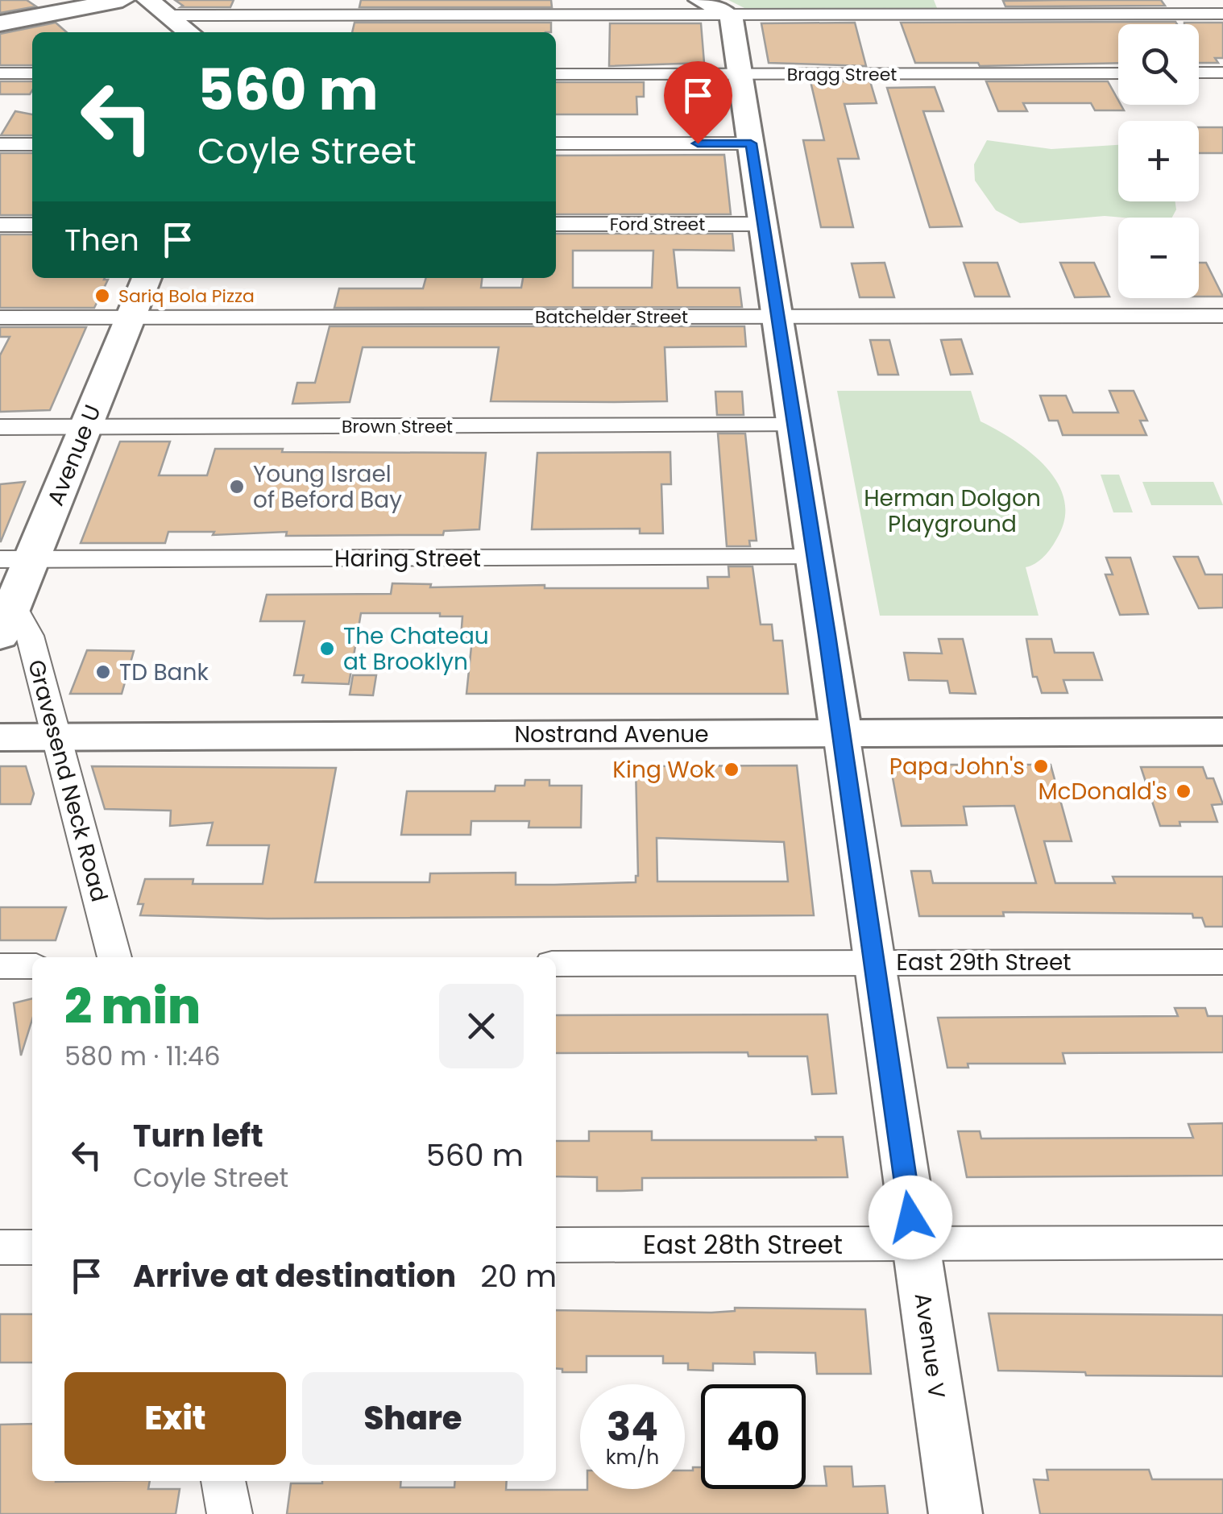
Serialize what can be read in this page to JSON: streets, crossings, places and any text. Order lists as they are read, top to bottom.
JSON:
{
  "streets": {
    "main road": ["Avenue U", "Nostrand Avenue", "Avenue V"],
    "street": [
      "Bragg Street",
      "Ford Street",
      "Batchelder Street",
      "Brown Street",
      "Haring Street",
      "Gravesend Neck Road",
      "East 29th Street",
      "East 28th Street"
    ]
  },
  "crossings": [
    ["Bragg Street", "Avenue V"],
    ["Ford Street", "Avenue V"],
    ["Batchelder Street", "Avenue U"],
    ["Batchelder Street", "Avenue V"],
    ["Brown Street", "Avenue U"],
    ["Brown Street", "Avenue V"],
    ["Avenue U", "Haring Street"],
    ["Avenue U", "Gravesend Neck Road"],
    ["Haring Street", "Avenue V"],
    ["Nostrand Avenue", "Gravesend Neck Road"],
    ["Nostrand Avenue", "Avenue V"],
    ["East 29th Street", "Avenue V"],
    ["East 28th Street", "Avenue V"]
  ],
  "parks": ["Herman Dolgon Playground"],
  "places": [
    "Sariq Bola Pizza",
    "Young Israel of Beford Bay",
    "The Chateau at Brooklyn",
    "TD Bank",
    "Papa John's",
    "King Wok",
    "McDonald's"
  ],
  "page": {
    "map_buttons": ["+", "−"],
    "turn": ["560 m", "Coyle Street"],
    "then": "Then",
    "heading": ["2 min", "580 m · 11:46"],
    "list": [
      {
        "name": "Turn left",
        "note": "Coyle Street",
        "value": "560 m"
      },
      {
        "name": "Arrive at destination",
        "value": "20 m"
      }
    ],
    "buttons": ["Exit", "Share"],
    "speed": "34 km/h",
    "limit": "40"
  }
}
